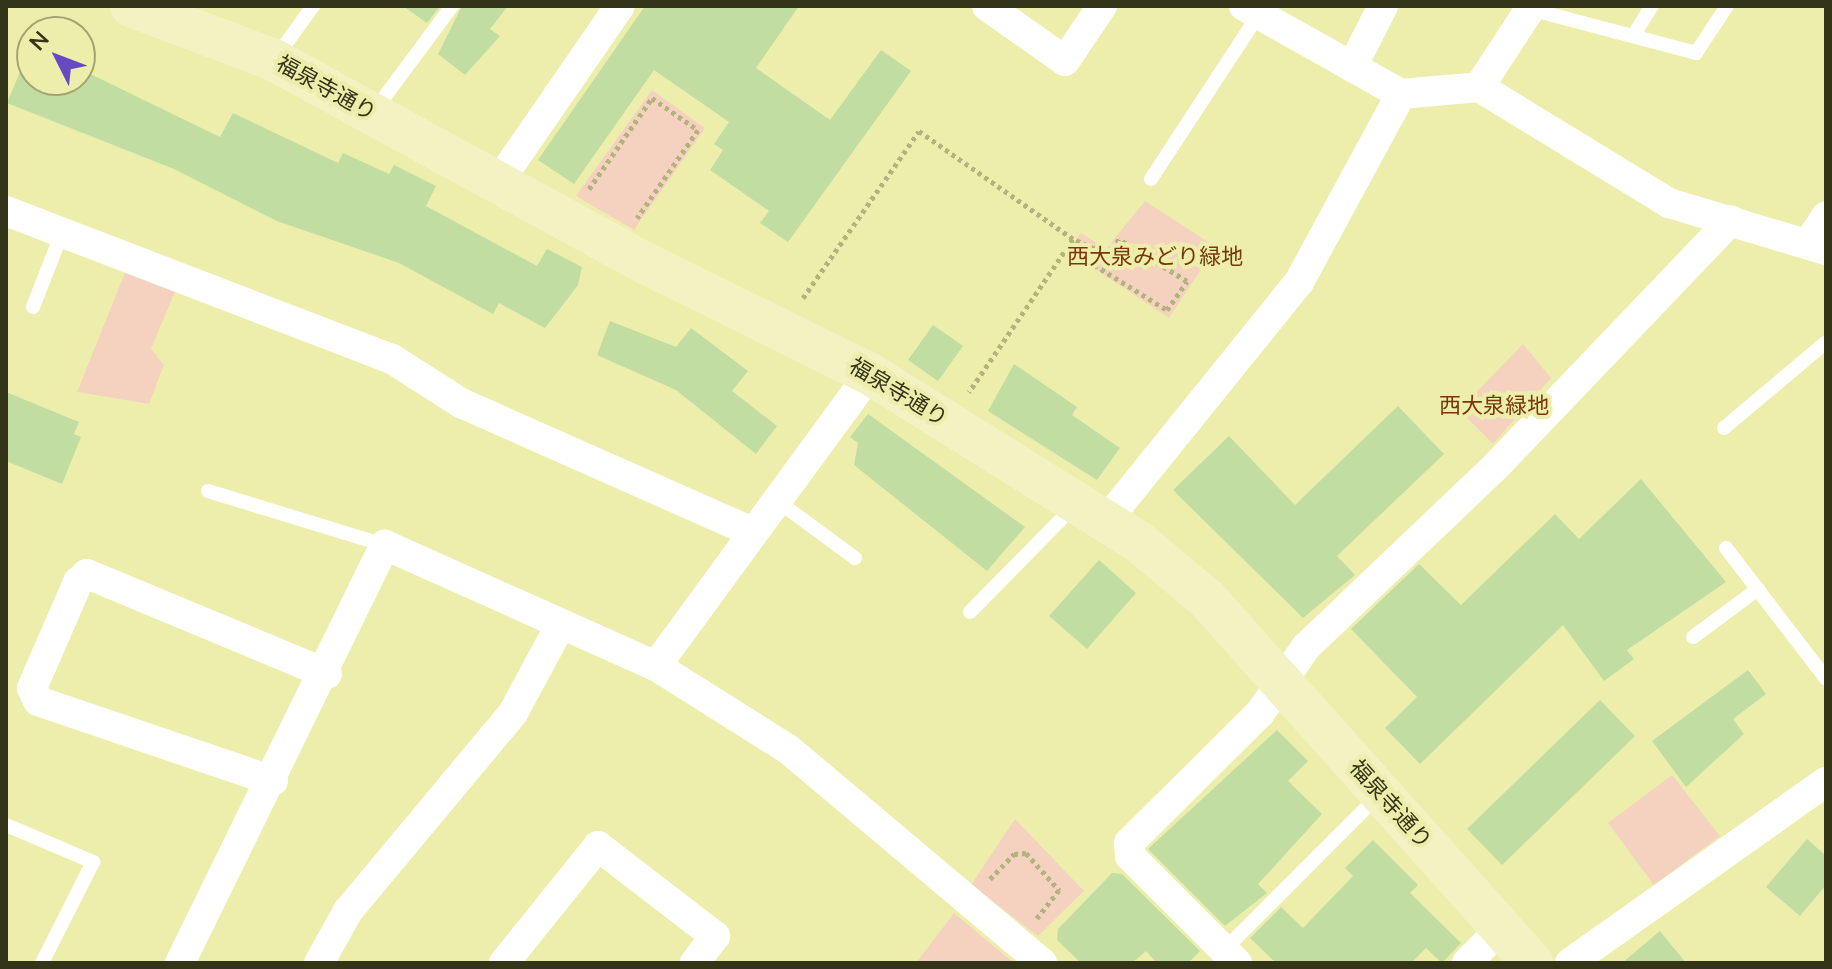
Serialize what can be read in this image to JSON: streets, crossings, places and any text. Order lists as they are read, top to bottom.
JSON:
{
  "streets": {
    "street": ["福泉寺通り"]
  },
  "parks": ["西大泉みどり緑地", "西大泉緑地"],
  "north": "top left"
}
